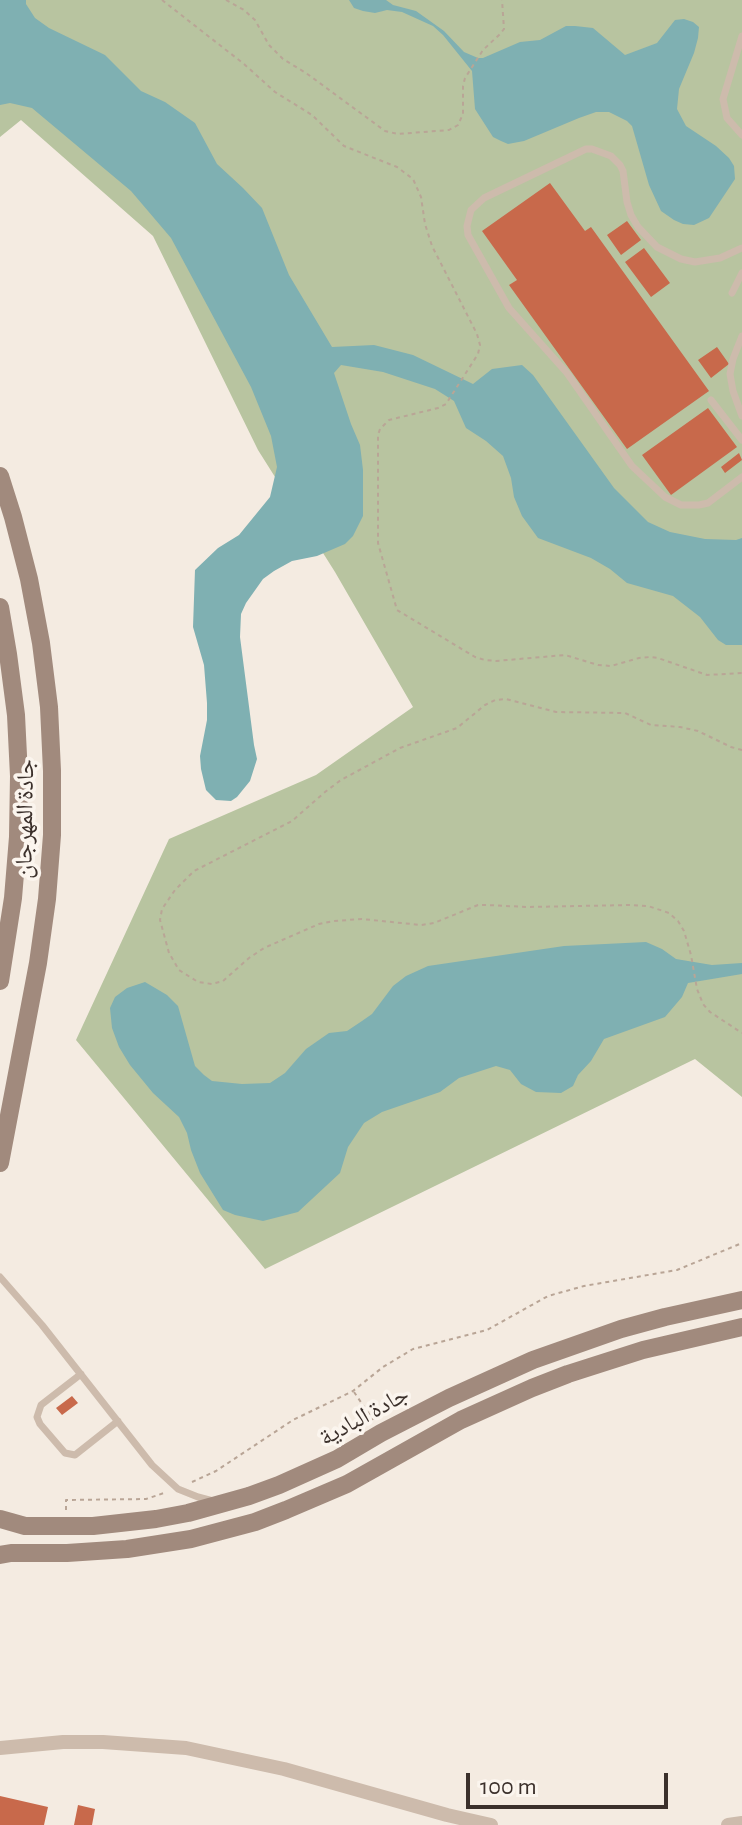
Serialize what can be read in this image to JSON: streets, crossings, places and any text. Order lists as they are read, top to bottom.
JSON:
{
  "streets": {
    "street": ["جادة المهرجان", "جادة البادية"]
  },
  "scale_bar": "100 m"
}
